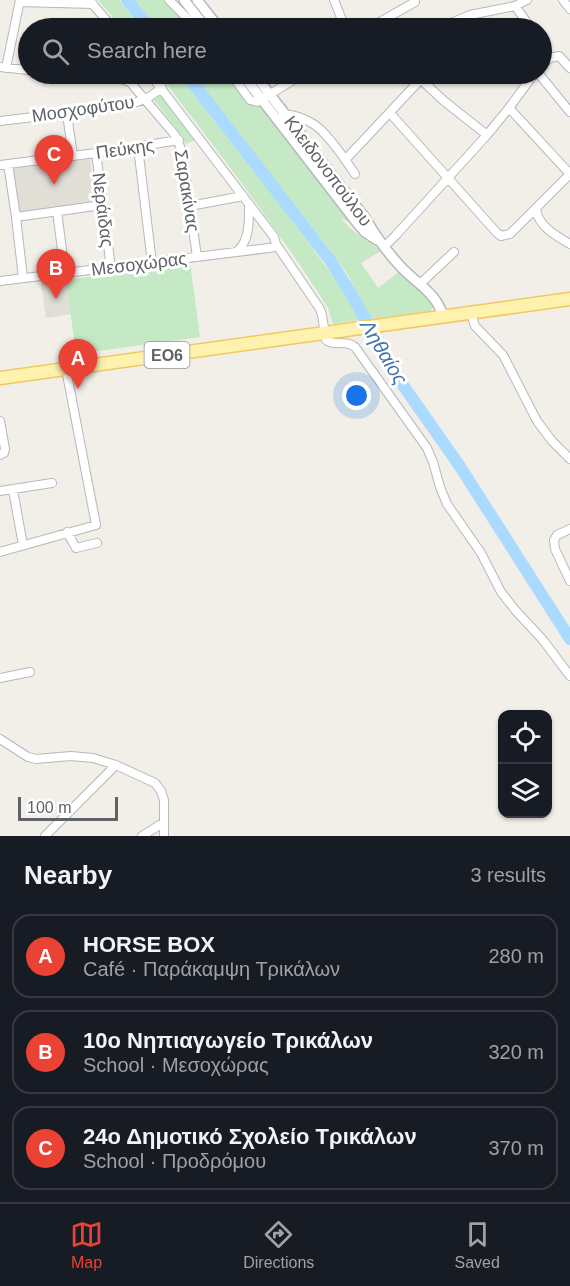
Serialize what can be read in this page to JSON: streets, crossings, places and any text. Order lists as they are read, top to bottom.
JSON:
{
  "streets": {
    "main road": ["ΕΟ6"],
    "street": [
      "Μοσχοφύτου",
      "Πεύκης",
      "Κλειδονοπούλου",
      "Σαρακίνας",
      "Νεράιδας",
      "Μεσοχώρας"
    ]
  },
  "crossings": [
    ["Μοσχοφύτου", "Σαρακίνας"],
    ["Πεύκης", "Σαρακίνας"],
    ["Πεύκης", "Νεράιδας"],
    ["Κλειδονοπούλου", "ΕΟ6"],
    ["Σαρακίνας", "Μεσοχώρας"],
    ["Νεράιδας", "Μεσοχώρας"]
  ],
  "water": ["Ληθαίος"],
  "scale_bar": "100 m",
  "page": {
    "search": "Search here",
    "pins": ["C", "B", "A"],
    "scale": "100 m",
    "heading": ["Nearby", "3 results"],
    "list": [
      {
        "mark": "A",
        "name": "HORSE BOX",
        "note": "Café · Παράκαμψη Τρικάλων",
        "value": "280 m"
      },
      {
        "mark": "B",
        "name": "10ο Νηπιαγωγείο Τρικάλων",
        "note": "School · Μεσοχώρας",
        "value": "320 m"
      },
      {
        "mark": "C",
        "name": "24ο Δημοτικό Σχολείο Τρικάλων",
        "note": "School · Προδρόμου",
        "value": "370 m"
      }
    ],
    "nav": ["Map", "Directions", "Saved"]
  }
}
